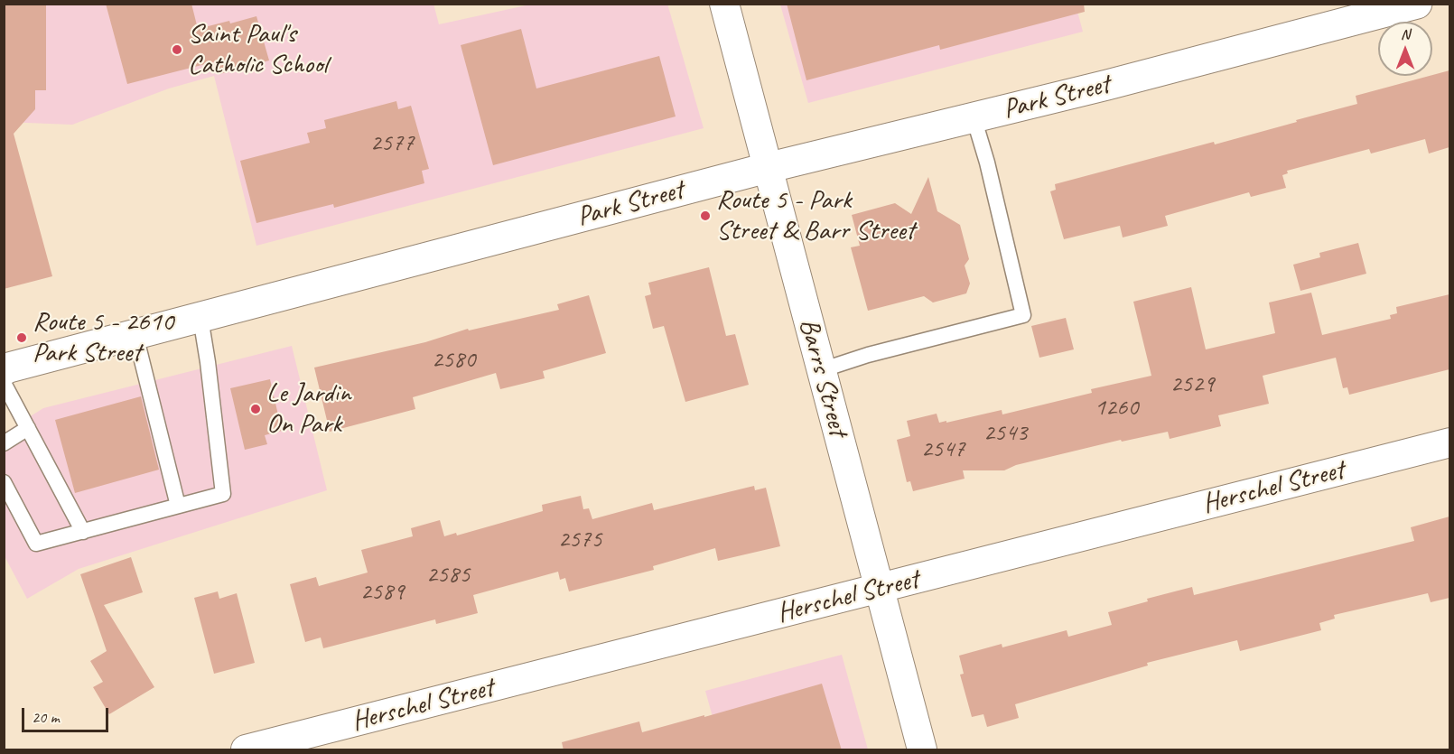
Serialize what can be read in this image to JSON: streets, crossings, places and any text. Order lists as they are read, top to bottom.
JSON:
{
  "streets": {
    "street": ["Park Street", "Barrs Street", "Herschel Street"]
  },
  "crossings": [
    ["Park Street", "Barrs Street"],
    ["Barrs Street", "Herschel Street"]
  ],
  "places": [
    "Saint Paul's Catholic School",
    "Route 5 - Park Street & Barr Street",
    "Route 5 - 2610 Park Street",
    "Le Jardin On Park"
  ],
  "house_numbers": [
    "2577",
    "2580",
    "2529",
    "1260",
    "2543",
    "2547",
    "2575",
    "2585",
    "2589"
  ],
  "scale_bar": "20 m",
  "north": "top"
}
